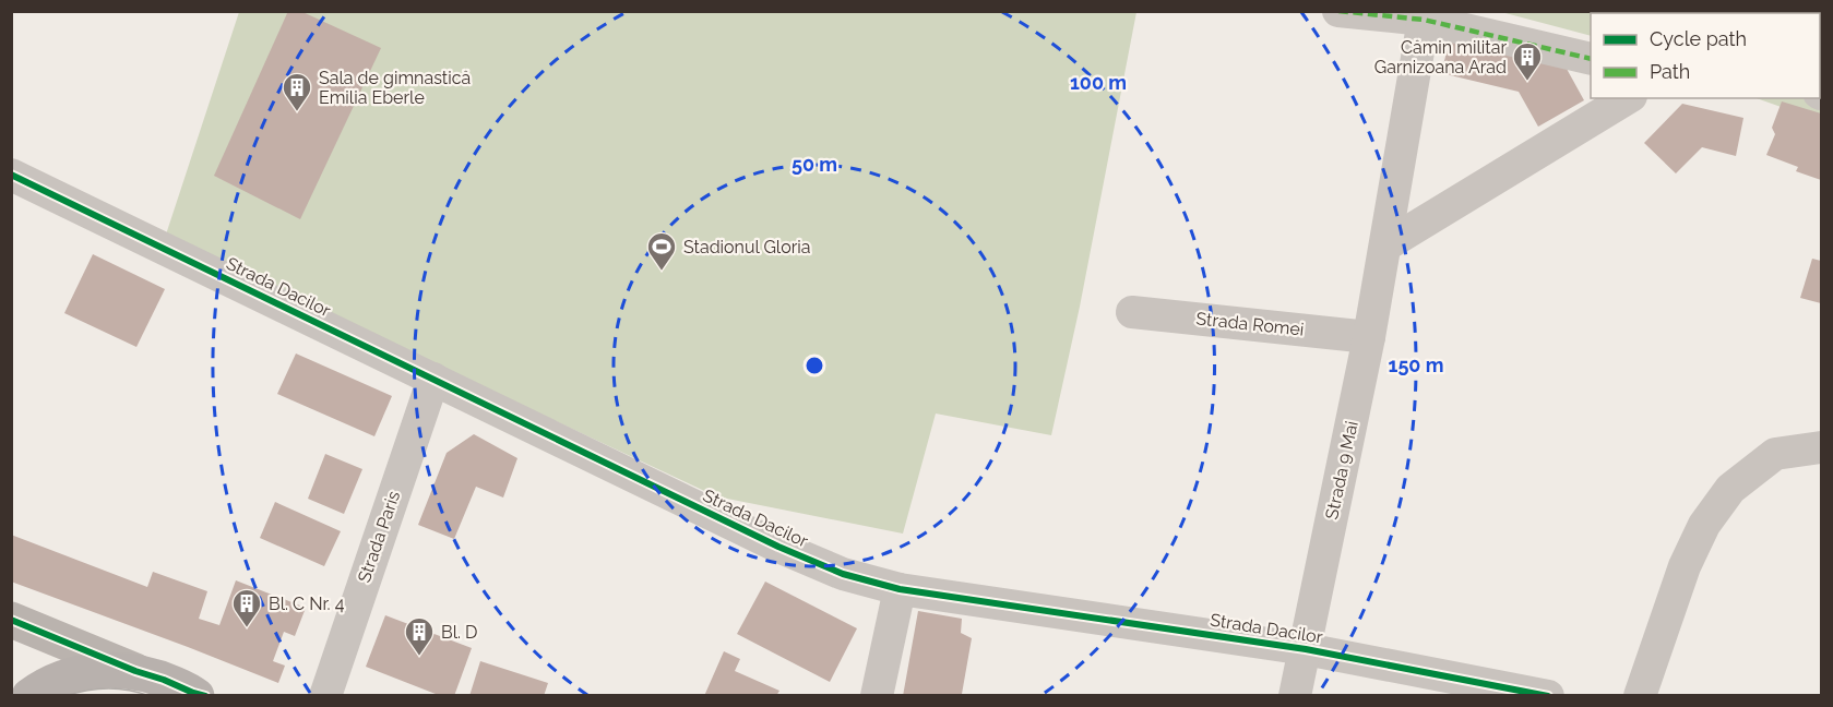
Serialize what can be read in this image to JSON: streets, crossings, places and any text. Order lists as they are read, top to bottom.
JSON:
{
  "streets": {
    "street": [
      "Strada Dacilor",
      "Strada Romei",
      "Strada 9 Mai",
      "Strada Paris"
    ]
  },
  "crossings": [
    ["Strada Dacilor", "Strada 9 Mai"],
    ["Strada Dacilor", "Strada Paris"],
    ["Strada Romei", "Strada 9 Mai"]
  ],
  "places": {
    "building": [
      "Cămin militar Garnizoana Arad",
      "Sala de gimnastică Emilia Eberle",
      "Bl. C Nr. 4",
      "Bl. D"
    ],
    "sports": ["Stadionul Gloria"]
  },
  "legend": ["Cycle path", "Path"],
  "rings": ["100 m", "50 m", "150 m"]
}
